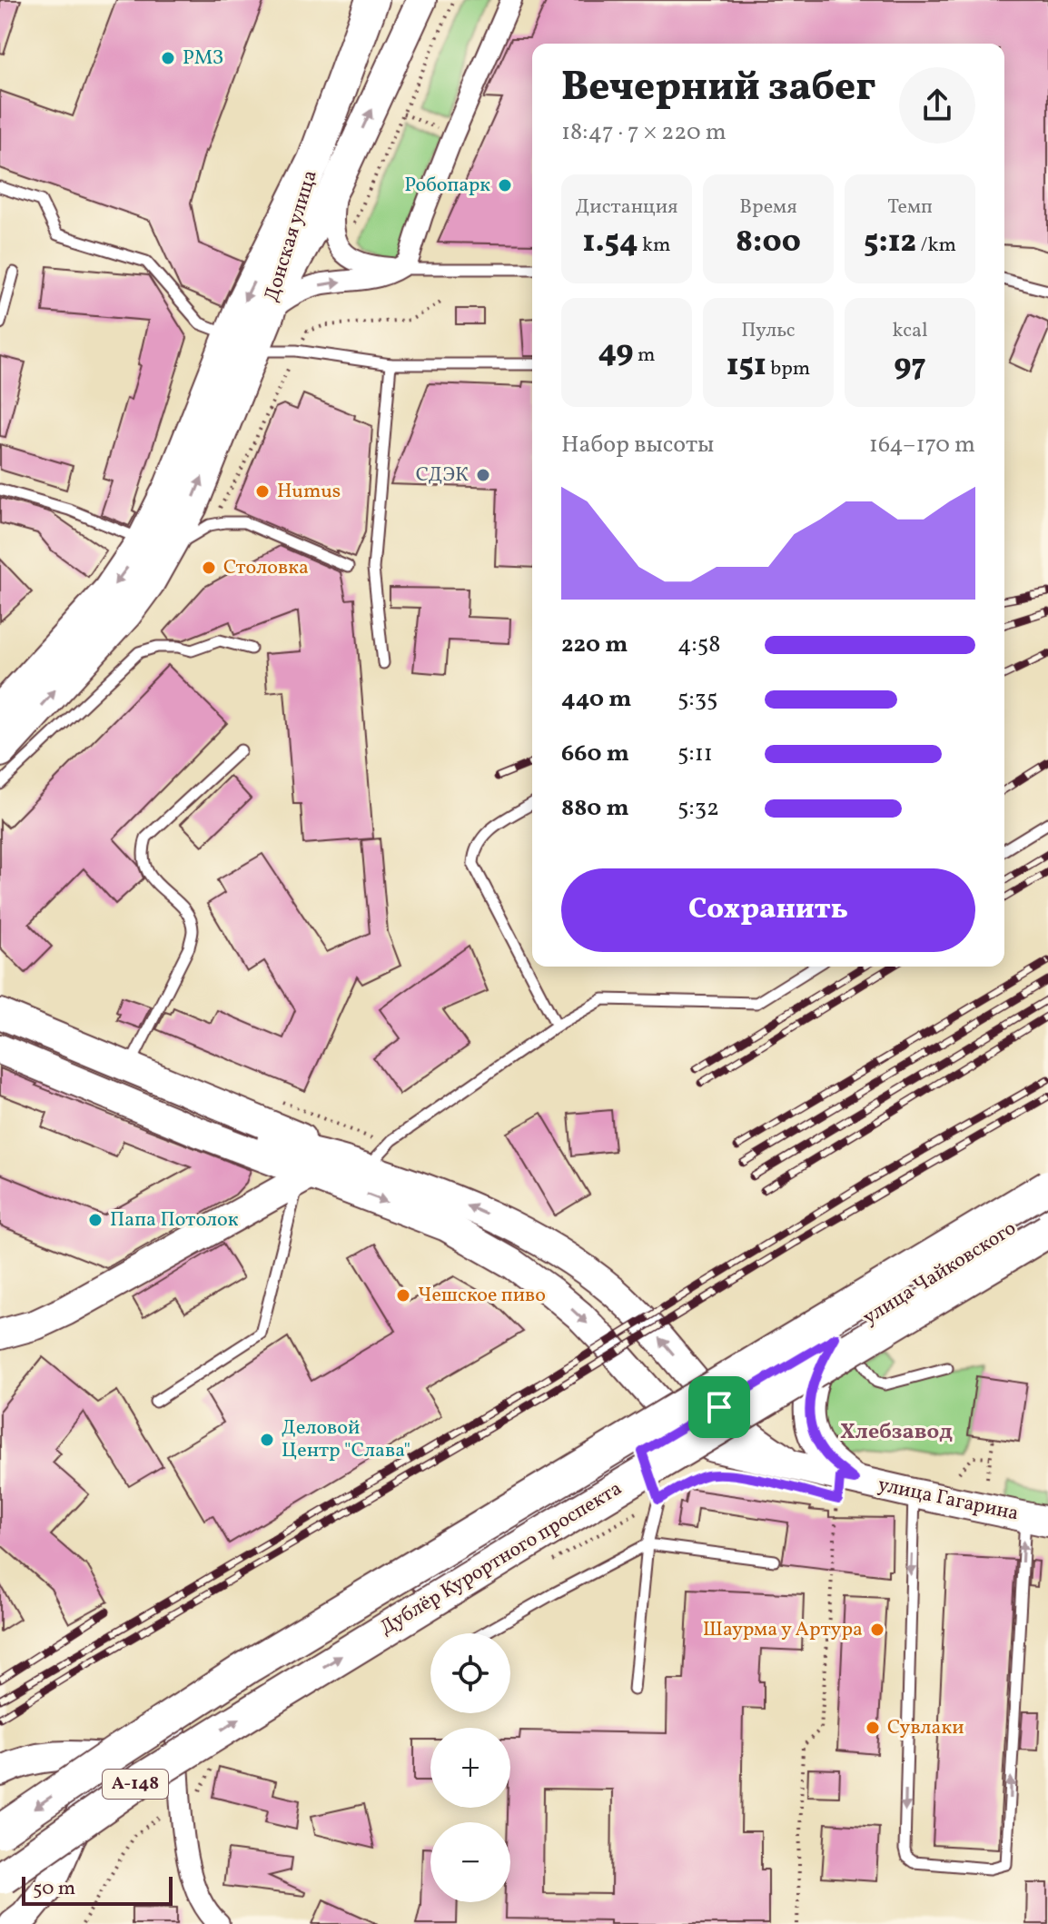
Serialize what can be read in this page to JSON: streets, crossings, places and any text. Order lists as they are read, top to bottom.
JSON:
{
  "streets": {
    "main road": [
      "Донская улица",
      "улица Чайковского",
      "улица Гагарина",
      "Дублёр Курортного проспекта",
      "А-148"
    ]
  },
  "crossings": [
    ["улица Чайковского", "улица Гагарина"],
    ["улица Чайковского", "А-148"]
  ],
  "districts": ["Хлебзавод"],
  "places": [
    "РМЗ",
    "Робопарк",
    "СДЭК",
    "Humus",
    "Столовка",
    "Папа Потолок",
    "Чешское пиво",
    "Деловой Центр \"Слава\"",
    "Шаурма у Артура",
    "Сувлаки"
  ],
  "scale_bar": "50 m",
  "page": {
    "heading": ["Вечерний забег", "18:47 · 7 × 220 m"],
    "stats": [
      ["Дистанция", "1.54 km"],
      ["Время", "8:00"],
      ["Темп", "5:12 /km"],
      ["49 m"],
      ["Пульс", "151 bpm"],
      ["kcal", "97"]
    ],
    "chart": ["Набор высоты", "164–170 m"],
    "list": [
      {
        "name": "220 m",
        "note": "4:58"
      },
      {
        "name": "440 m",
        "note": "5:35"
      },
      {
        "name": "660 m",
        "note": "5:11"
      },
      {
        "name": "880 m",
        "note": "5:32"
      }
    ],
    "buttons": "Сохранить",
    "map_buttons": ["+", "−"],
    "scale": "50 m"
  }
}
